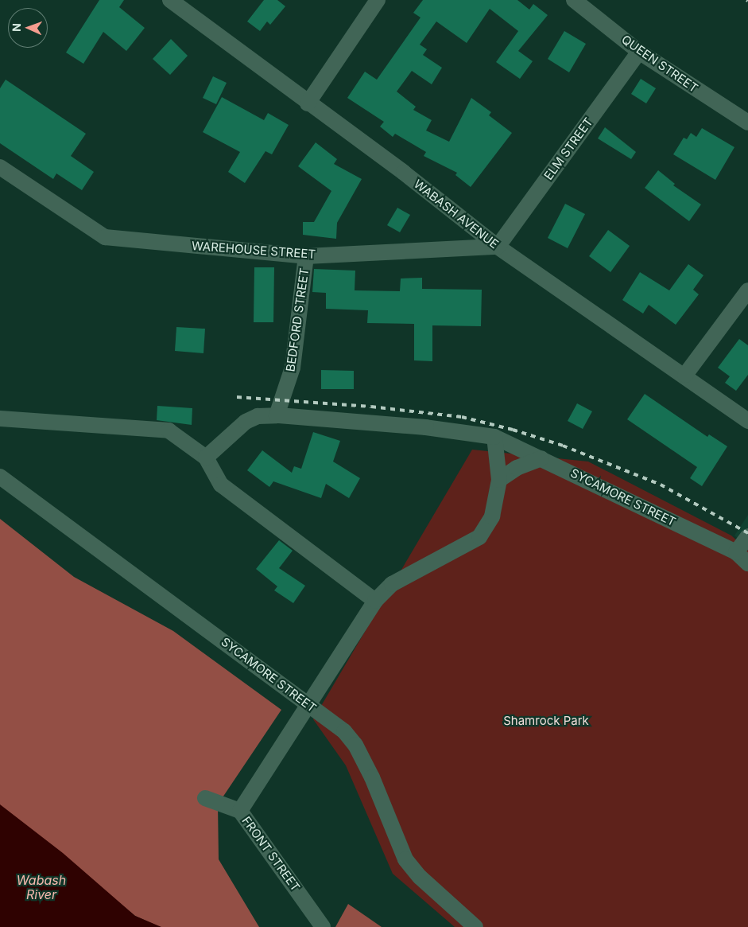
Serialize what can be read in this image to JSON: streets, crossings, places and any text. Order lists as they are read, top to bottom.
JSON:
{
  "streets": {
    "street": [
      "QUEEN STREET",
      "ELM STREET",
      "WABASH AVENUE",
      "WAREHOUSE STREET",
      "BEDFORD STREET",
      "SYCAMORE STREET",
      "FRONT STREET"
    ]
  },
  "crossings": [
    ["QUEEN STREET", "ELM STREET"],
    ["ELM STREET", "WABASH AVENUE"],
    ["ELM STREET", "WAREHOUSE STREET"],
    ["WABASH AVENUE", "WAREHOUSE STREET"],
    ["WAREHOUSE STREET", "BEDFORD STREET"],
    ["BEDFORD STREET", "SYCAMORE STREET"]
  ],
  "water": ["Wabash River"],
  "parks": ["Shamrock Park"],
  "north": "left"
}
